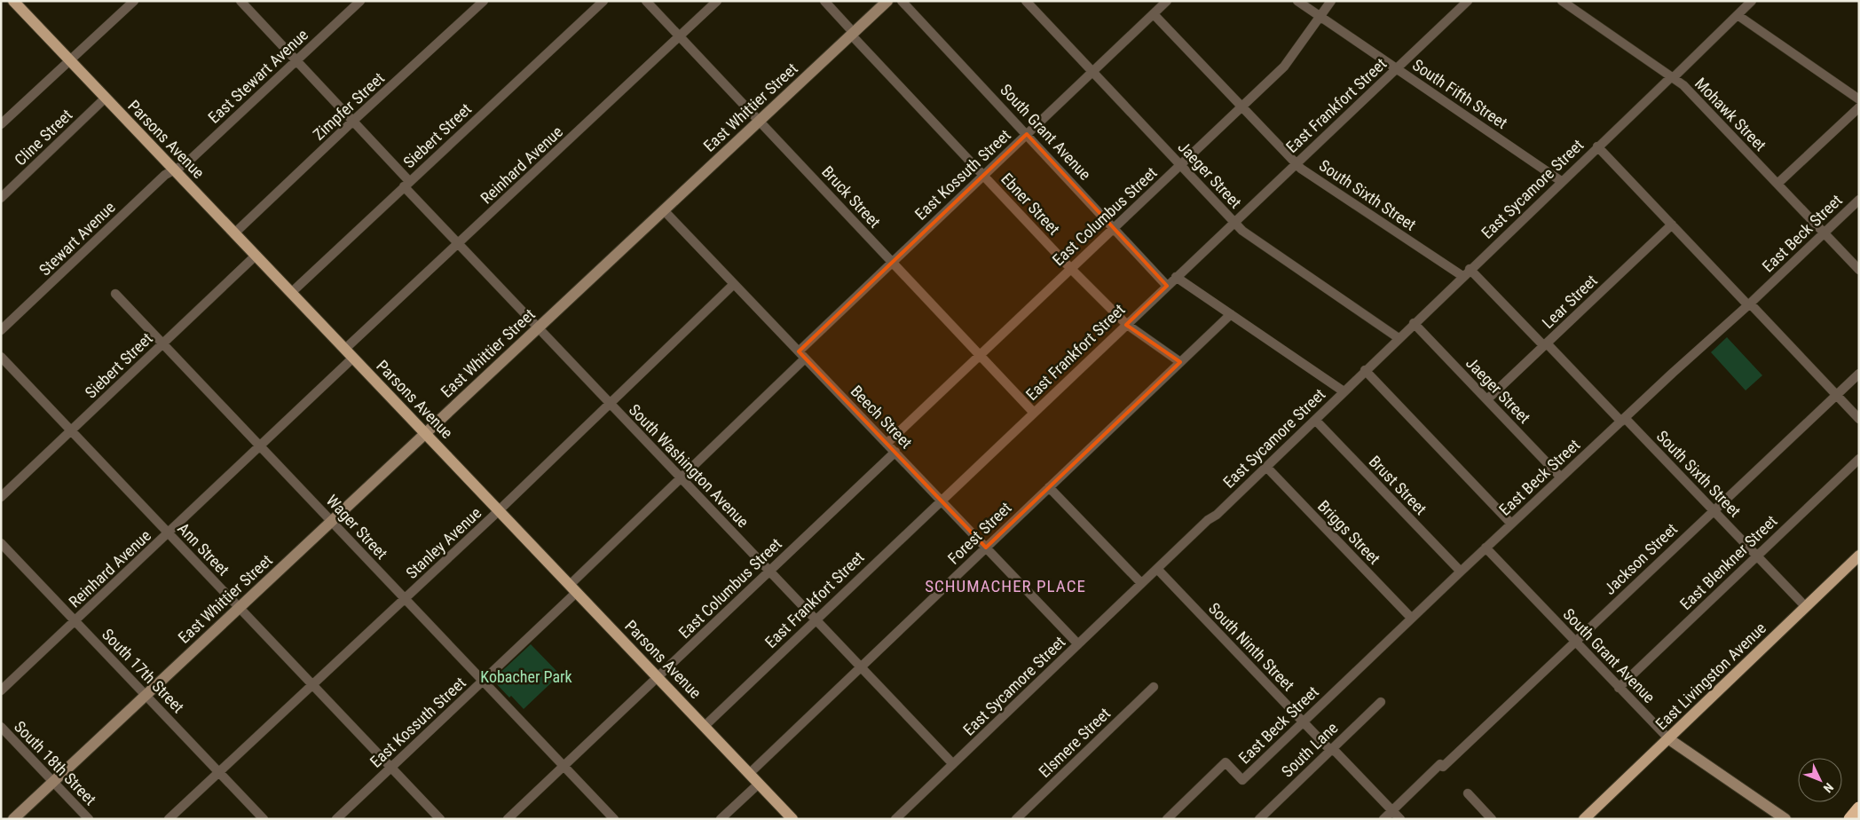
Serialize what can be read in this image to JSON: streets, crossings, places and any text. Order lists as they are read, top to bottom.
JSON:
{
  "streets": {
    "main road": ["Parsons Avenue", "East Livingston Avenue"],
    "street": [
      "East Stewart Avenue",
      "South Fifth Street",
      "East Frankfort Street",
      "Zimpfer Street",
      "East Whittier Street",
      "Mohawk Street",
      "South Grant Avenue",
      "Siebert Street",
      "Cline Street",
      "Reinhard Avenue",
      "East Kossuth Street",
      "Jaeger Street",
      "East Sycamore Street",
      "South Sixth Street",
      "Bruck Street",
      "Ebner Street",
      "East Columbus Street",
      "East Beck Street",
      "Stewart Avenue",
      "Lear Street",
      "Beech Street",
      "South Washington Avenue",
      "Brust Street",
      "Wager Street",
      "Briggs Street",
      "Forest Street",
      "Stanley Avenue",
      "Ann Street",
      "Jackson Street",
      "East Blenkner Street",
      "South Ninth Street",
      "South 17th Street",
      "Elsmere Street",
      "South Lane",
      "South 18th Street"
    ]
  },
  "crossings": [
    ["East Stewart Avenue", "Parsons Avenue"],
    ["East Stewart Avenue", "Stewart Avenue"],
    ["East Stewart Avenue", "South Washington Avenue"],
    ["South Fifth Street", "East Frankfort Street"],
    ["South Fifth Street", "East Sycamore Street"],
    ["South Fifth Street", "East Columbus Street"],
    ["East Frankfort Street", "South Grant Avenue"],
    ["East Frankfort Street", "Parsons Avenue"],
    ["East Frankfort Street", "Jaeger Street"],
    ["East Frankfort Street", "South Sixth Street"],
    ["East Frankfort Street", "Bruck Street"],
    ["East Frankfort Street", "Ebner Street"],
    ["East Frankfort Street", "Beech Street"],
    ["East Frankfort Street", "South Washington Avenue"],
    ["Zimpfer Street", "Parsons Avenue"],
    ["Zimpfer Street", "South Washington Avenue"],
    ["East Whittier Street", "Parsons Avenue"],
    ["East Whittier Street", "Bruck Street"],
    ["East Whittier Street", "Ebner Street"],
    ["East Whittier Street", "Beech Street"],
    ["East Whittier Street", "South Washington Avenue"],
    ["East Whittier Street", "Wager Street"],
    ["East Whittier Street", "Ann Street"],
    ["East Whittier Street", "South 17th Street"],
    ["East Whittier Street", "South 18th Street"],
    ["Mohawk Street", "East Sycamore Street"],
    ["Mohawk Street", "East Beck Street"],
    ["South Grant Avenue", "East Kossuth Street"],
    ["South Grant Avenue", "East Columbus Street"],
    ["South Grant Avenue", "East Beck Street"],
    ["South Grant Avenue", "Jackson Street"],
    ["South Grant Avenue", "East Blenkner Street"],
    ["South Grant Avenue", "East Livingston Avenue"],
    ["Siebert Street", "Parsons Avenue"],
    ["Siebert Street", "South Washington Avenue"],
    ["Siebert Street", "Wager Street"],
    ["Siebert Street", "Ann Street"],
    ["Cline Street", "Parsons Avenue"],
    ["Parsons Avenue", "Reinhard Avenue"],
    ["Parsons Avenue", "East Kossuth Street"],
    ["Parsons Avenue", "East Columbus Street"],
    ["Parsons Avenue", "Stewart Avenue"],
    ["Parsons Avenue", "Forest Street"],
    ["Parsons Avenue", "Stanley Avenue"],
    ["Reinhard Avenue", "Bruck Street"],
    ["Reinhard Avenue", "South Washington Avenue"],
    ["Reinhard Avenue", "Wager Street"],
    ["Reinhard Avenue", "Ann Street"],
    ["Reinhard Avenue", "South 17th Street"],
    ["East Kossuth Street", "Jaeger Street"],
    ["East Kossuth Street", "South Sixth Street"],
    ["East Kossuth Street", "Bruck Street"],
    ["East Kossuth Street", "Ebner Street"],
    ["East Kossuth Street", "Beech Street"],
    ["East Kossuth Street", "South Washington Avenue"],
    ["East Kossuth Street", "Wager Street"],
    ["East Kossuth Street", "Ann Street"],
    ["Jaeger Street", "East Sycamore Street"],
    ["Jaeger Street", "East Columbus Street"],
    ["Jaeger Street", "East Beck Street"],
    ["Jaeger Street", "Lear Street"],
    ["East Sycamore Street", "South Sixth Street"],
    ["East Sycamore Street", "Beech Street"],
    ["East Sycamore Street", "South Washington Avenue"],
    ["East Sycamore Street", "Brust Street"],
    ["East Sycamore Street", "Briggs Street"],
    ["East Sycamore Street", "South Ninth Street"],
    ["South Sixth Street", "East Columbus Street"],
    ["South Sixth Street", "East Beck Street"],
    ["South Sixth Street", "Lear Street"],
    ["South Sixth Street", "Jackson Street"],
    ["South Sixth Street", "East Blenkner Street"],
    ["South Sixth Street", "East Livingston Avenue"],
    ["Bruck Street", "East Columbus Street"],
    ["Ebner Street", "East Columbus Street"],
    ["Ebner Street", "Forest Street"],
    ["East Columbus Street", "Beech Street"],
    ["East Columbus Street", "South Washington Avenue"],
    ["East Columbus Street", "Wager Street"],
    ["East Beck Street", "Brust Street"],
    ["East Beck Street", "Briggs Street"],
    ["East Beck Street", "South Ninth Street"],
    ["Beech Street", "Forest Street"],
    ["Beech Street", "Stanley Avenue"],
    ["South Washington Avenue", "Forest Street"],
    ["South Washington Avenue", "Stanley Avenue"],
    ["Wager Street", "Stanley Avenue"],
    ["Stanley Avenue", "Ann Street"],
    ["Stanley Avenue", "South 17th Street"],
    ["Jackson Street", "South Ninth Street"],
    ["South Ninth Street", "South Lane"]
  ],
  "districts": ["SCHUMACHER PLACE"],
  "parks": ["Kobacher Park"],
  "north": "bottom right"
}
